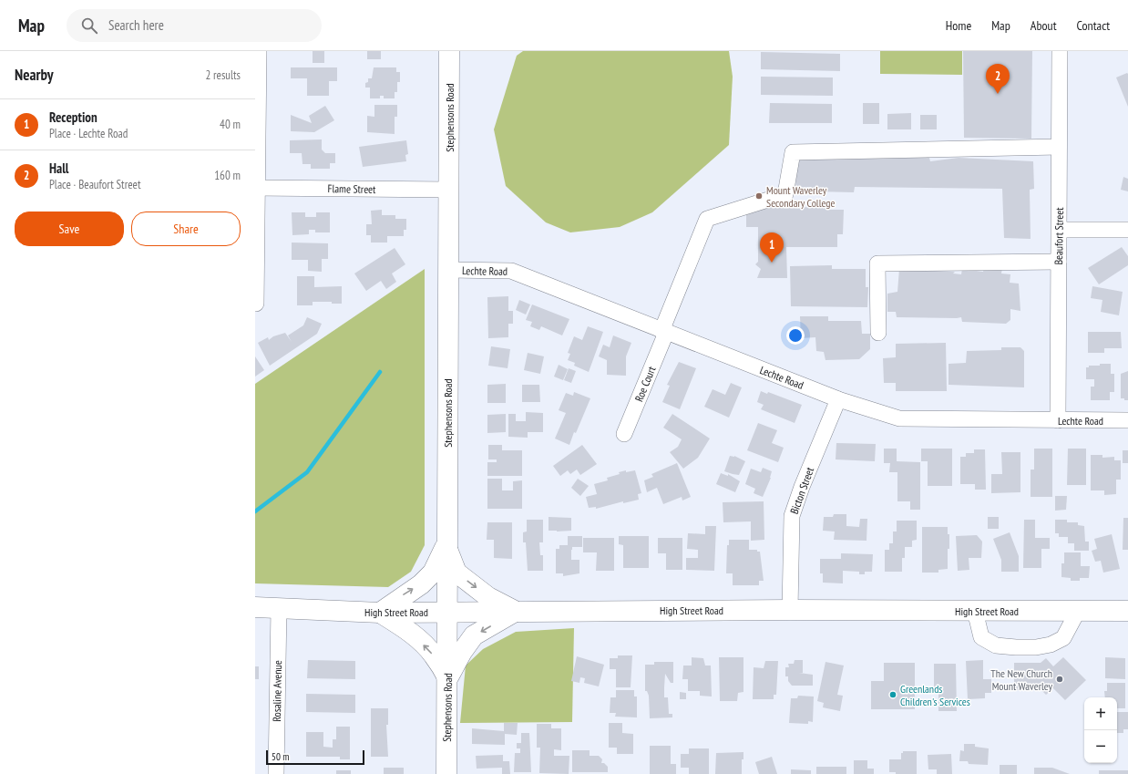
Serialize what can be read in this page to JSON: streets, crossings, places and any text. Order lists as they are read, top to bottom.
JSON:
{
  "streets": {
    "main road": ["Stephensons Road", "High Street Road"],
    "street": [
      "Flame Street",
      "Beaufort Street",
      "Lechte Road",
      "Roe Court",
      "Bicton Street",
      "Rosaline Avenue"
    ]
  },
  "crossings": [
    ["Stephensons Road", "Flame Street"],
    ["Stephensons Road", "Lechte Road"],
    ["Stephensons Road", "High Street Road"],
    ["Beaufort Street", "Lechte Road"],
    ["Beaufort Street", "Roe Court"],
    ["Lechte Road", "Roe Court"],
    ["Lechte Road", "Bicton Street"],
    ["Bicton Street", "High Street Road"],
    ["High Street Road", "Rosaline Avenue"]
  ],
  "places": ["Mount Waverley Secondary College", "The New Church Mount Waverley", "Greenlands Children's Services"],
  "scale_bar": "50 m",
  "page": {
    "header": "Map",
    "search": "Search here",
    "nav": [
      "Home",
      "Map",
      "About",
      "Contact"
    ],
    "heading": ["Nearby", "2 results"],
    "pins": ["2", "1"],
    "list": [
      {
        "mark": "1",
        "name": "Reception",
        "note": "Place · Lechte Road",
        "value": "40 m"
      },
      {
        "mark": "2",
        "name": "Hall",
        "note": "Place · Beaufort Street",
        "value": "160 m"
      }
    ],
    "buttons": ["Save", "Share"],
    "map_buttons": ["+", "−"],
    "scale": "50 m"
  }
}
